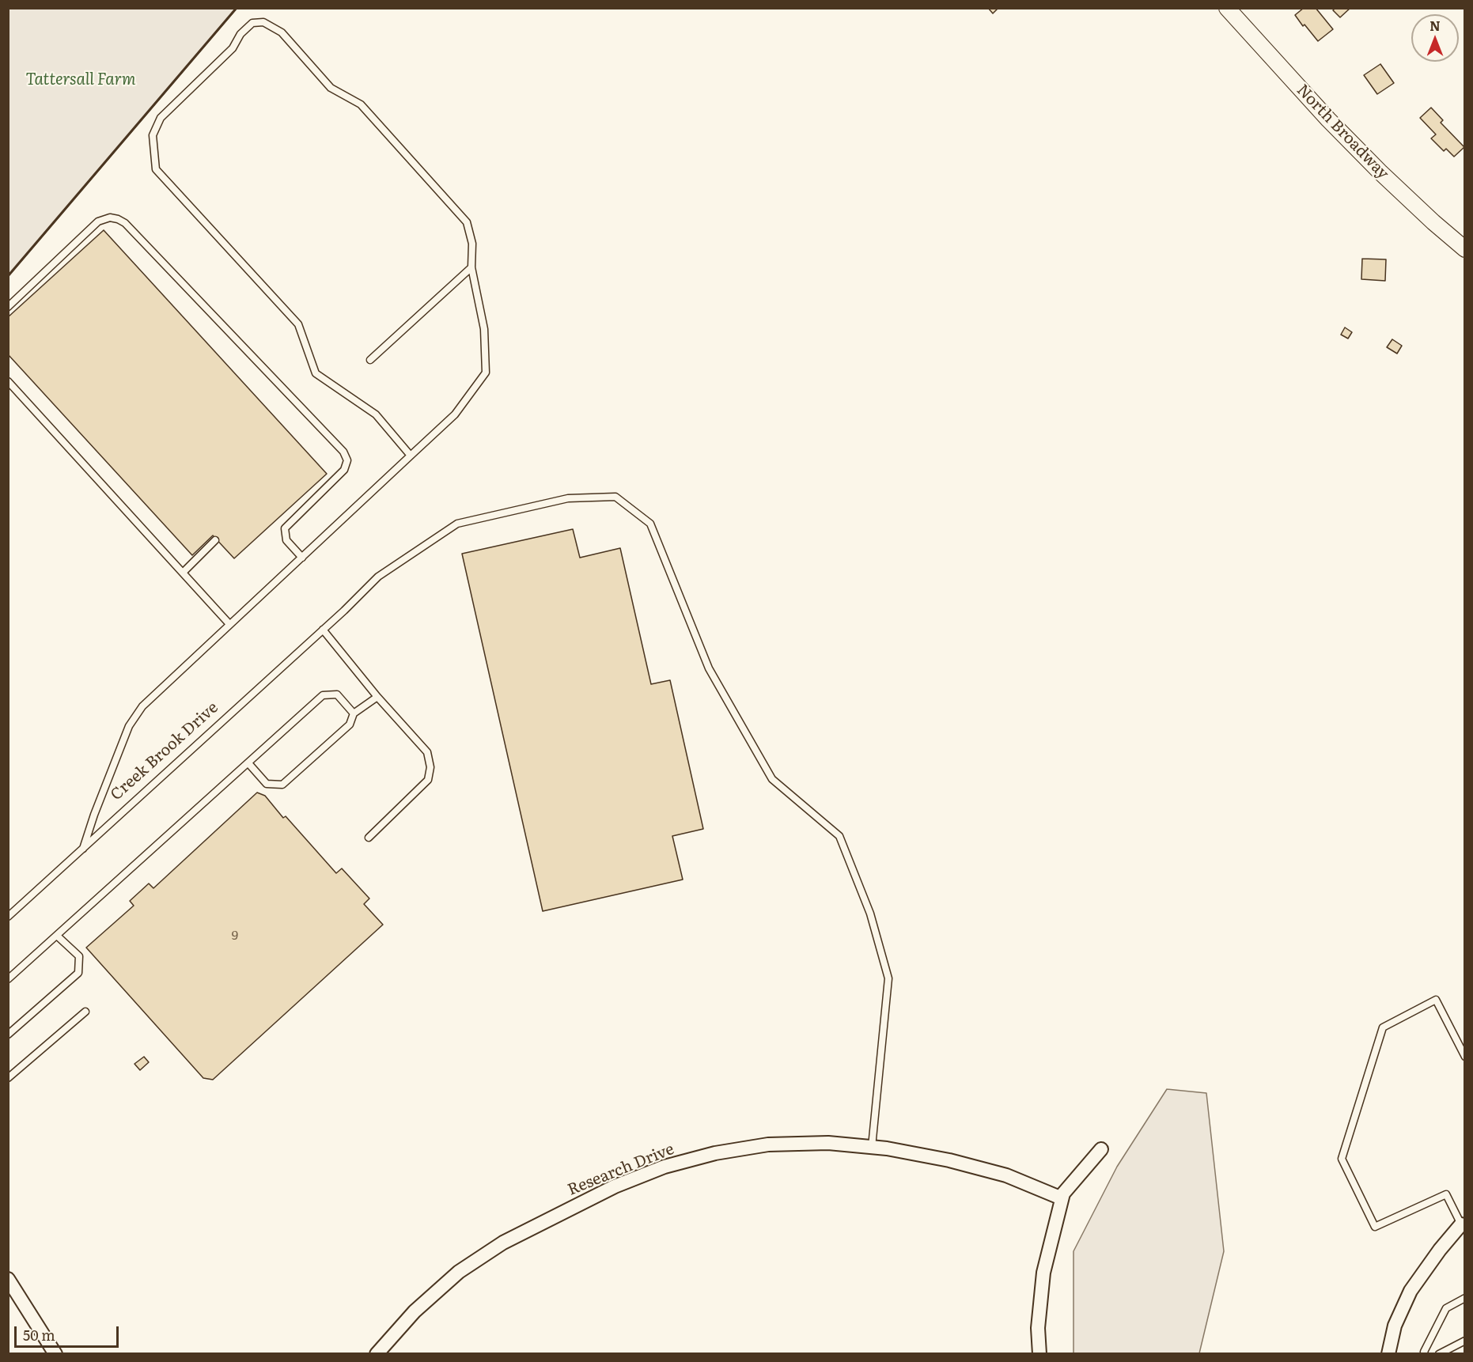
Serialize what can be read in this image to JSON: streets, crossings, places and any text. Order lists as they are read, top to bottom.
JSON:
{
  "streets": {
    "street": ["North Broadway", "Research Drive"],
    "lane": ["Creek Brook Drive"]
  },
  "crossings": [
    ["Creek Brook Drive", "Research Drive"]
  ],
  "parks": ["Tattersall Farm"],
  "house_numbers": ["9"],
  "scale_bar": "50 m",
  "north": "top"
}
